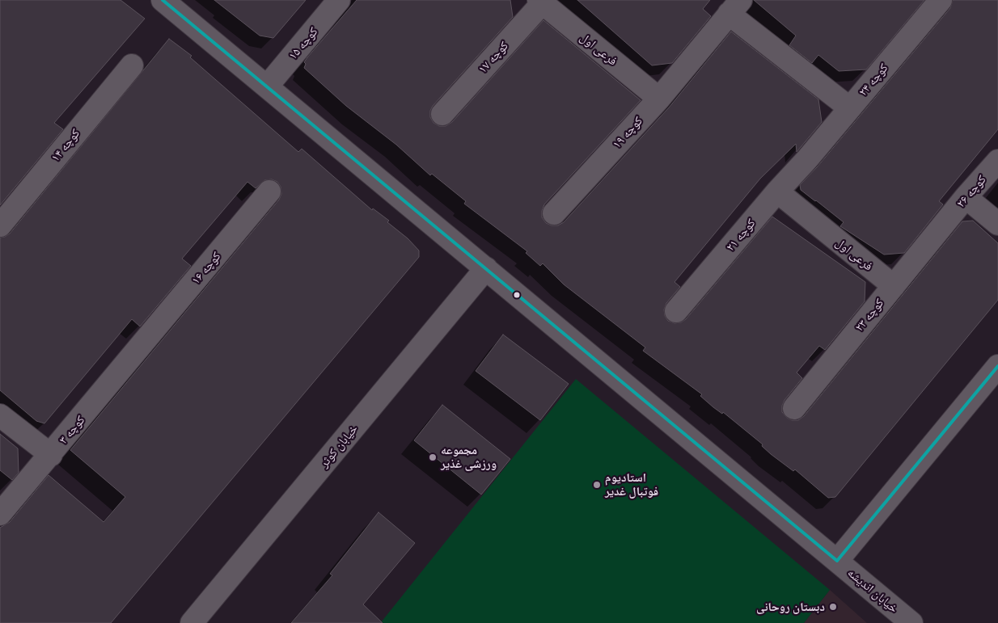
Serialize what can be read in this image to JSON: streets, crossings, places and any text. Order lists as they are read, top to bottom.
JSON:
{
  "streets": {
    "street": [
      "کوچه ۱۵",
      "فرعی اول",
      "کوچه ۱۷",
      "کوچه ۲۴",
      "کوچه ۱۹",
      "کوچه ۱۴",
      "کوچه ۲۶",
      "کوچه ۲۱",
      "کوچه ۱۶",
      "کوچه ۲۳",
      "کوچه ۳",
      "خیابان کوثر",
      "خیابان اندیشه"
    ]
  },
  "crossings": [
    ["کوچه ۱۵", "خیابان اندیشه"],
    ["فرعی اول", "کوچه ۱۷"],
    ["فرعی اول", "کوچه ۱۹"],
    ["فرعی اول", "کوچه ۲۱"],
    ["فرعی اول", "کوچه ۲۳"],
    ["کوچه ۲۴", "کوچه ۲۱"],
    ["کوچه ۲۶", "کوچه ۲۳"],
    ["کوچه ۱۶", "کوچه ۳"],
    ["خیابان کوثر", "خیابان اندیشه"]
  ],
  "places": ["مجموعه ورزشی غذیر", "استادیوم فوتبال غدیر", "دبستان روحانی"]
}
